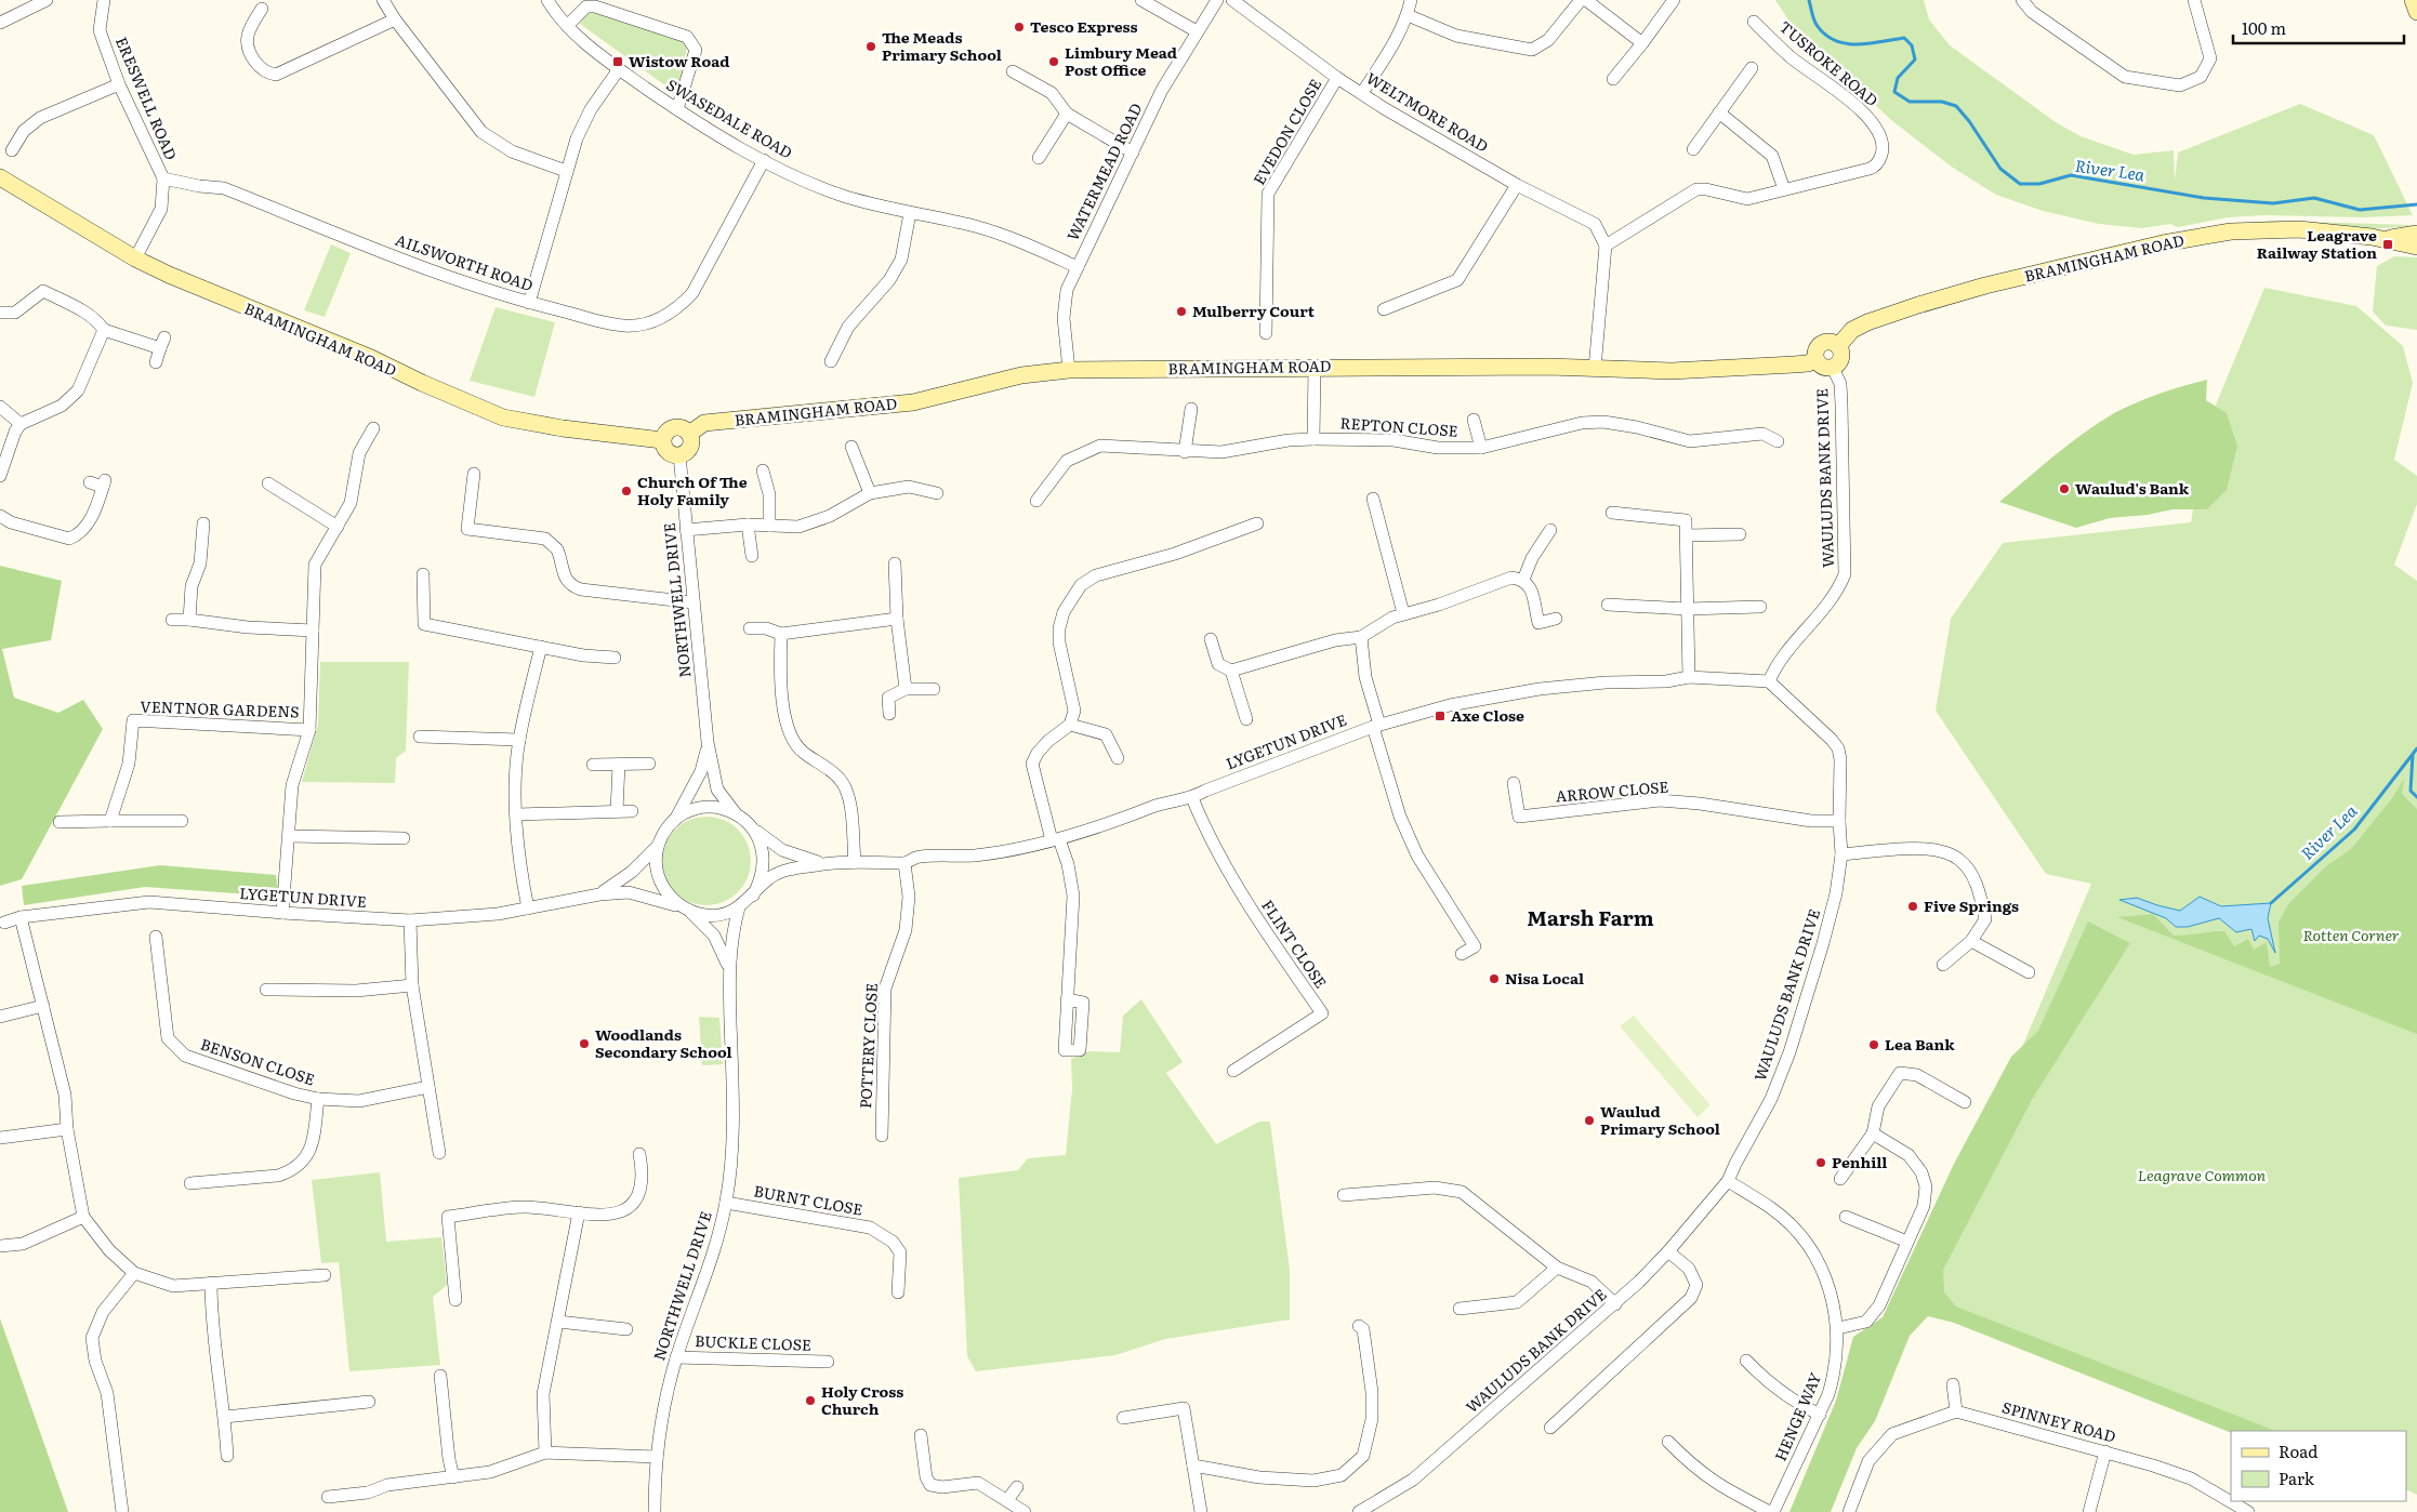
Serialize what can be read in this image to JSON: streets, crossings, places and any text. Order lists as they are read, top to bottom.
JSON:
{
  "streets": {
    "street": [
      "TUSROKE ROAD",
      "ERESWELL ROAD",
      "WELTMORE ROAD",
      "SWASEDALE ROAD",
      "EVEDON CLOSE",
      "WATERMEAD ROAD",
      "BRAMINGHAM ROAD",
      "AILSWORTH ROAD",
      "REPTON CLOSE",
      "WAULUDS BANK DRIVE",
      "NORTHWELL DRIVE",
      "VENTNOR GARDENS",
      "LYGETUN DRIVE",
      "ARROW CLOSE",
      "FLINT CLOSE",
      "POTTERY CLOSE",
      "BENSON CLOSE",
      "BURNT CLOSE",
      "BUCKLE CLOSE",
      "HENGE WAY",
      "SPINNEY ROAD"
    ]
  },
  "crossings": [
    ["ERESWELL ROAD", "AILSWORTH ROAD"],
    ["WELTMORE ROAD", "EVEDON CLOSE"],
    ["SWASEDALE ROAD", "WATERMEAD ROAD"],
    ["SWASEDALE ROAD", "AILSWORTH ROAD"],
    ["WATERMEAD ROAD", "BRAMINGHAM ROAD"],
    ["BRAMINGHAM ROAD", "WAULUDS BANK DRIVE"],
    ["BRAMINGHAM ROAD", "NORTHWELL DRIVE"],
    ["WAULUDS BANK DRIVE", "LYGETUN DRIVE"],
    ["WAULUDS BANK DRIVE", "ARROW CLOSE"],
    ["WAULUDS BANK DRIVE", "HENGE WAY"],
    ["NORTHWELL DRIVE", "LYGETUN DRIVE"],
    ["NORTHWELL DRIVE", "BURNT CLOSE"],
    ["NORTHWELL DRIVE", "BUCKLE CLOSE"],
    ["VENTNOR GARDENS", "LYGETUN DRIVE"],
    ["LYGETUN DRIVE", "FLINT CLOSE"],
    ["LYGETUN DRIVE", "POTTERY CLOSE"]
  ],
  "districts": ["Marsh Farm"],
  "water": ["River Lea"],
  "parks": ["Rotten Corner", "Leagrave Common"],
  "places": {
    "other": [
      "Tesco Express",
      "The Meads Primary School",
      "Limbury Mead Post Office",
      "Mulberry Court",
      "Waulud's Bank",
      "Church Of The Holy Family",
      "Five Springs",
      "Nisa Local",
      "Woodlands Secondary School",
      "Lea Bank",
      "Waulud Primary School",
      "Penhill",
      "Holy Cross Church"
    ],
    "transit": ["Wistow Road", "Leagrave Railway Station", "Axe Close"]
  },
  "legend": ["Road", "Park"],
  "scale_bar": "100 m"
}
